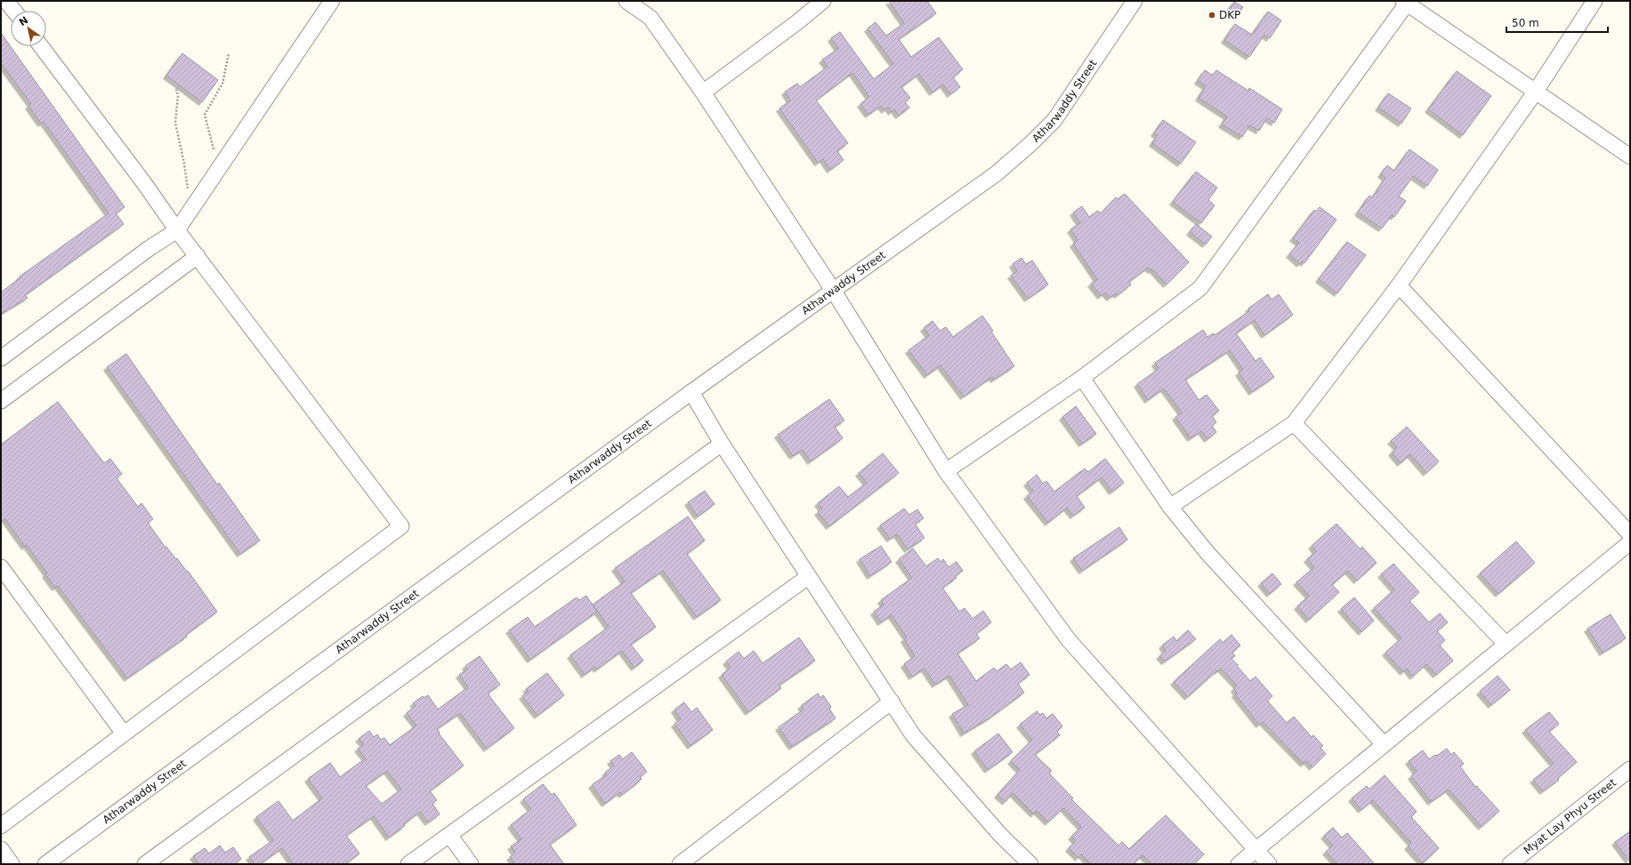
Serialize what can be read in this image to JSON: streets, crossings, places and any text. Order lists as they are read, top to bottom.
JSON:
{
  "streets": {
    "street": ["Atharwaddy Street", "Myat Lay Phyu Street"]
  },
  "places": ["DKP"],
  "scale_bar": "50 m",
  "north": "top left"
}
